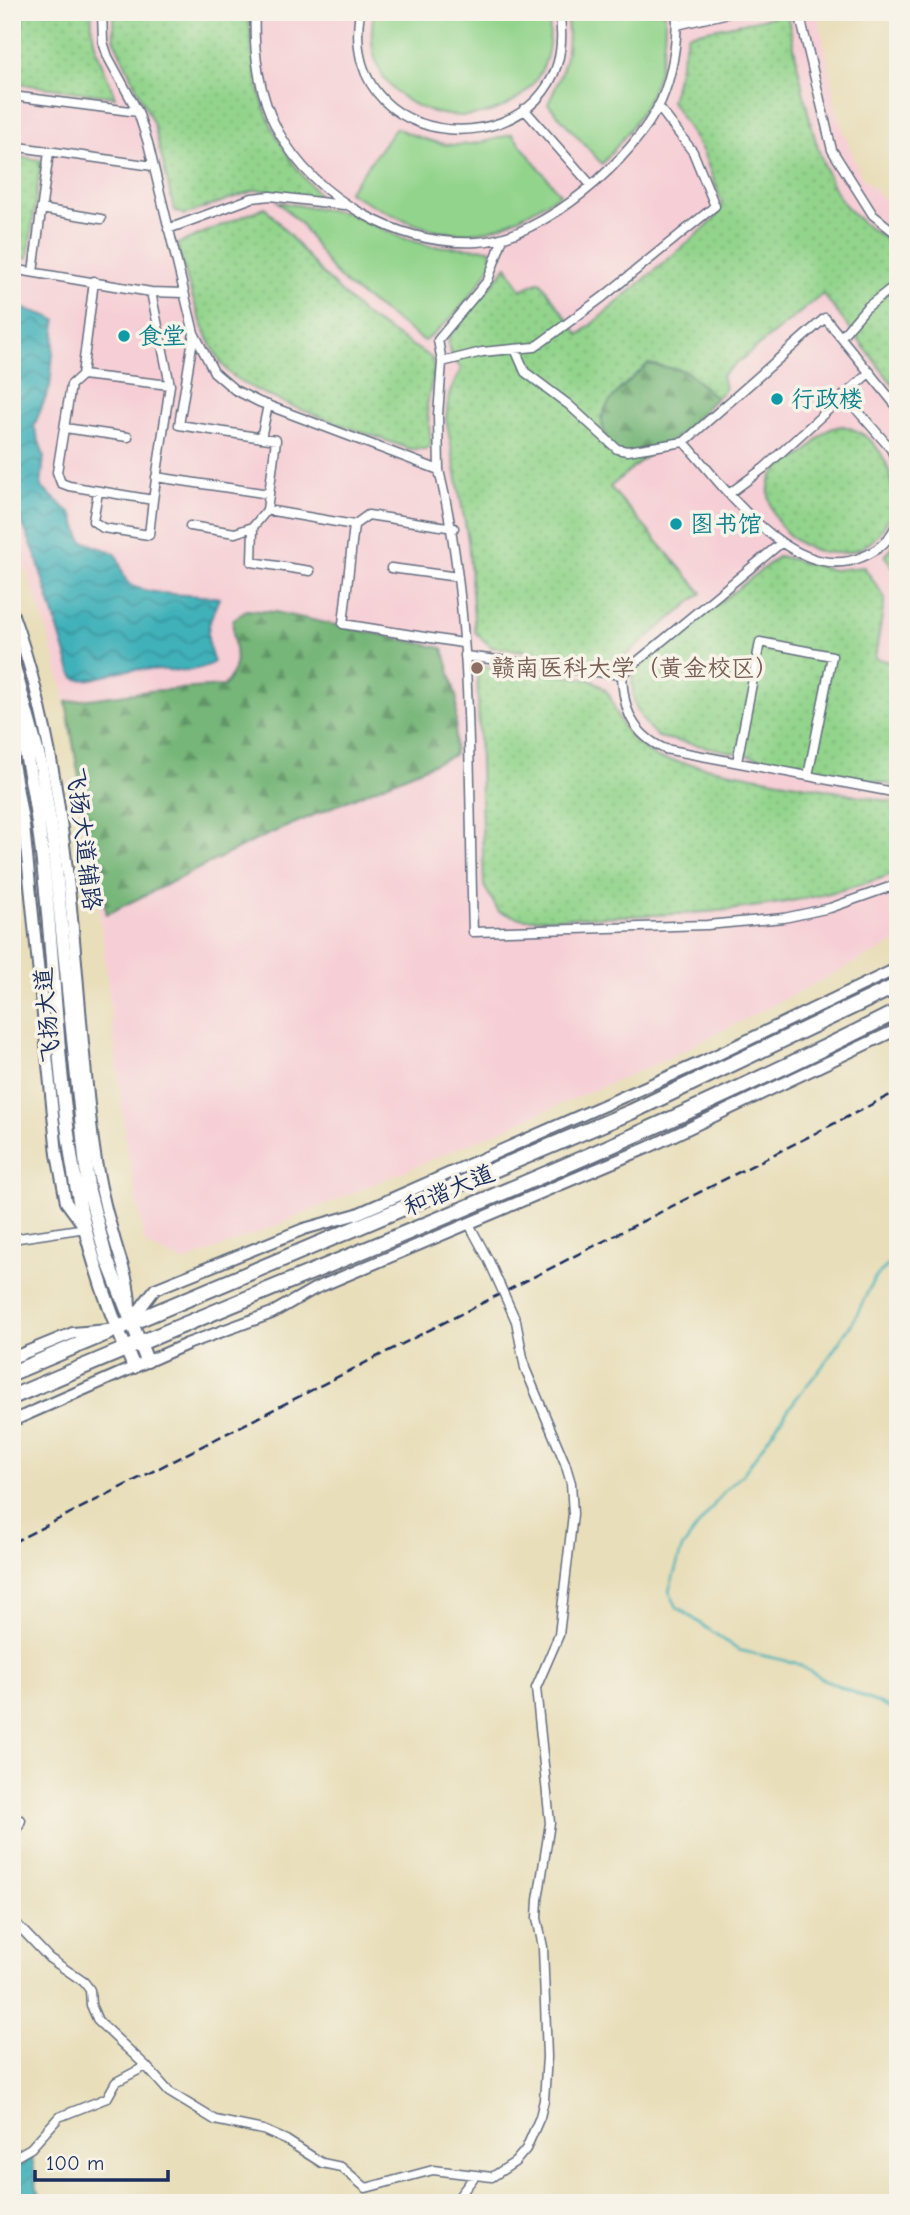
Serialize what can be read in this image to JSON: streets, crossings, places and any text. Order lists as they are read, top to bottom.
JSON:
{
  "streets": {
    "highway": ["和谐大道"],
    "main road": ["飞扬大道"],
    "street": ["飞扬大道辅路"]
  },
  "crossings": [
    ["飞扬大道辅路", "飞扬大道"],
    ["飞扬大道辅路", "和谐大道"],
    ["飞扬大道", "和谐大道"]
  ],
  "places": [
    "食堂",
    "行政楼",
    "图书馆",
    "赣南医科大学（黄金校区）"
  ],
  "scale_bar": "100 m"
}
